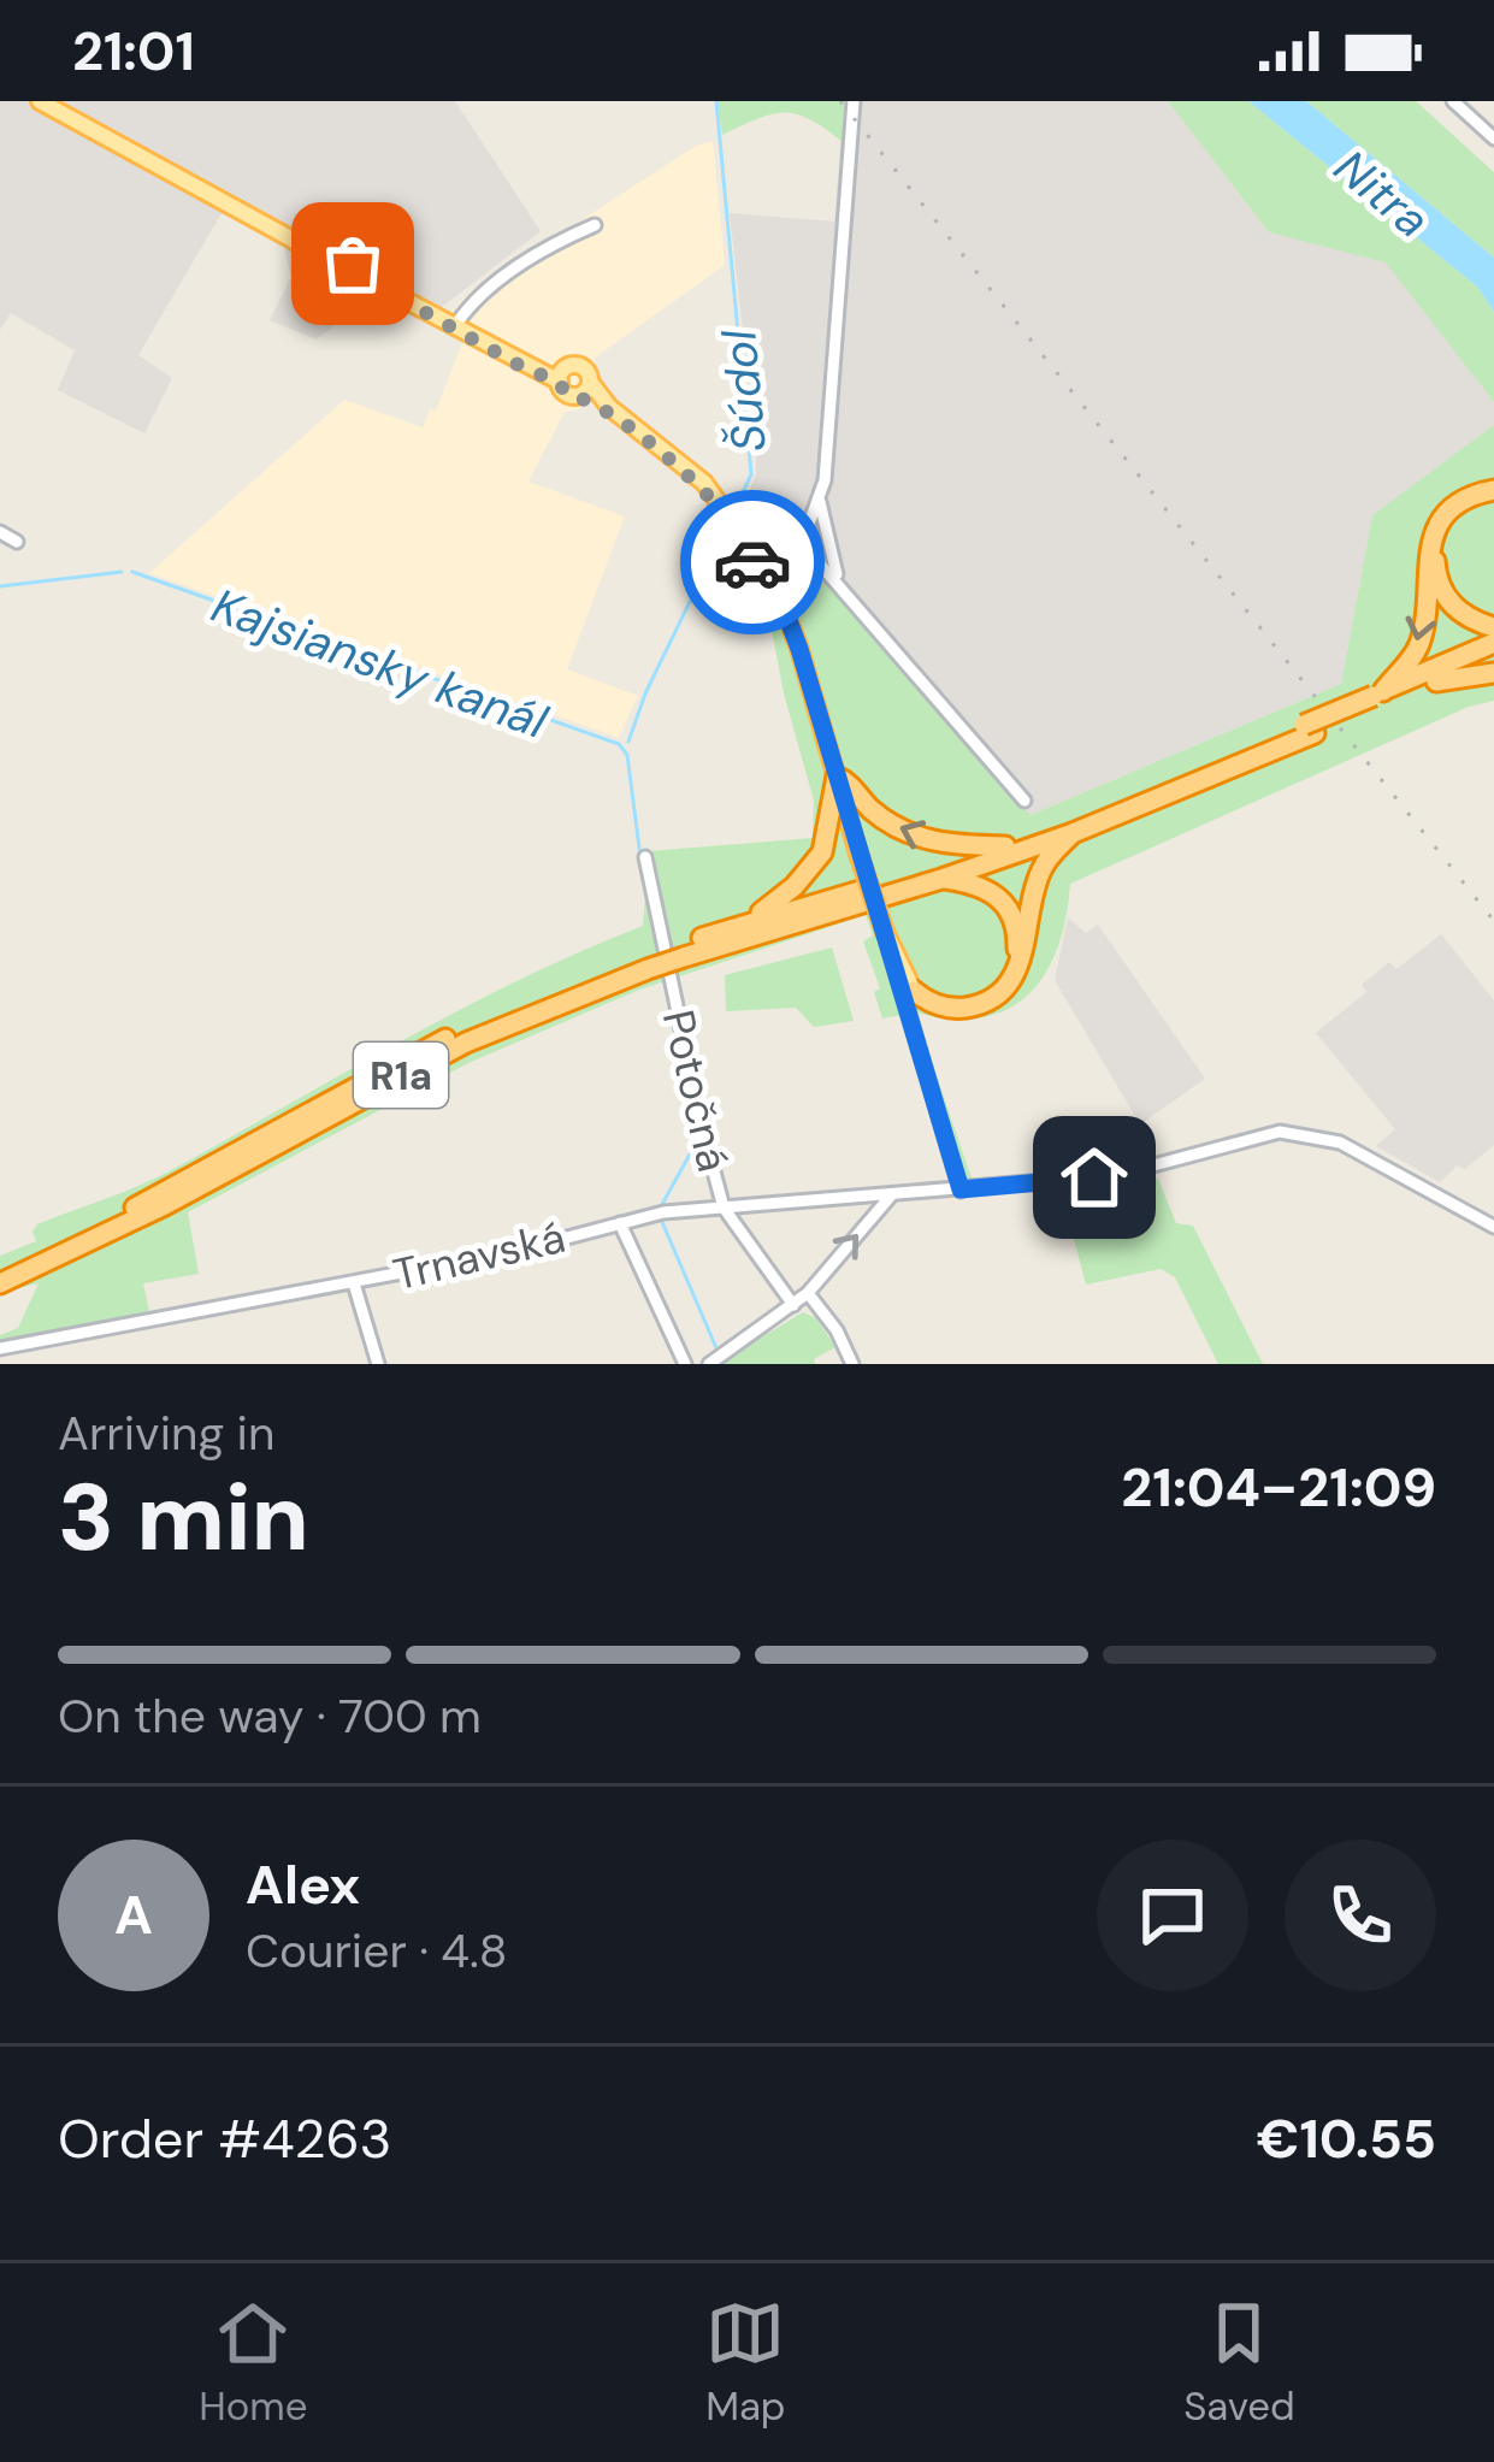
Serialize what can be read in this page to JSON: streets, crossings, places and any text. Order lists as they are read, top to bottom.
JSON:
{
  "streets": {
    "highway": ["R1a"],
    "street": ["Potočná", "Trnavská"]
  },
  "crossings": [
    ["Potočná", "Trnavská"]
  ],
  "water": ["Nitra", "Šúdol", "Kajsiansky kanál"],
  "page": {
    "status": "21:01",
    "heading": ["3 min", "Arriving in", "21:04–21:09"],
    "panel": [
      "Alex",
      "Courier · 4.8",
      "Order #4263",
      "€10.55"
    ],
    "bar": "On the way · 700 m",
    "round": "A",
    "tabs": ["Home", "Map", "Saved"]
  }
}
